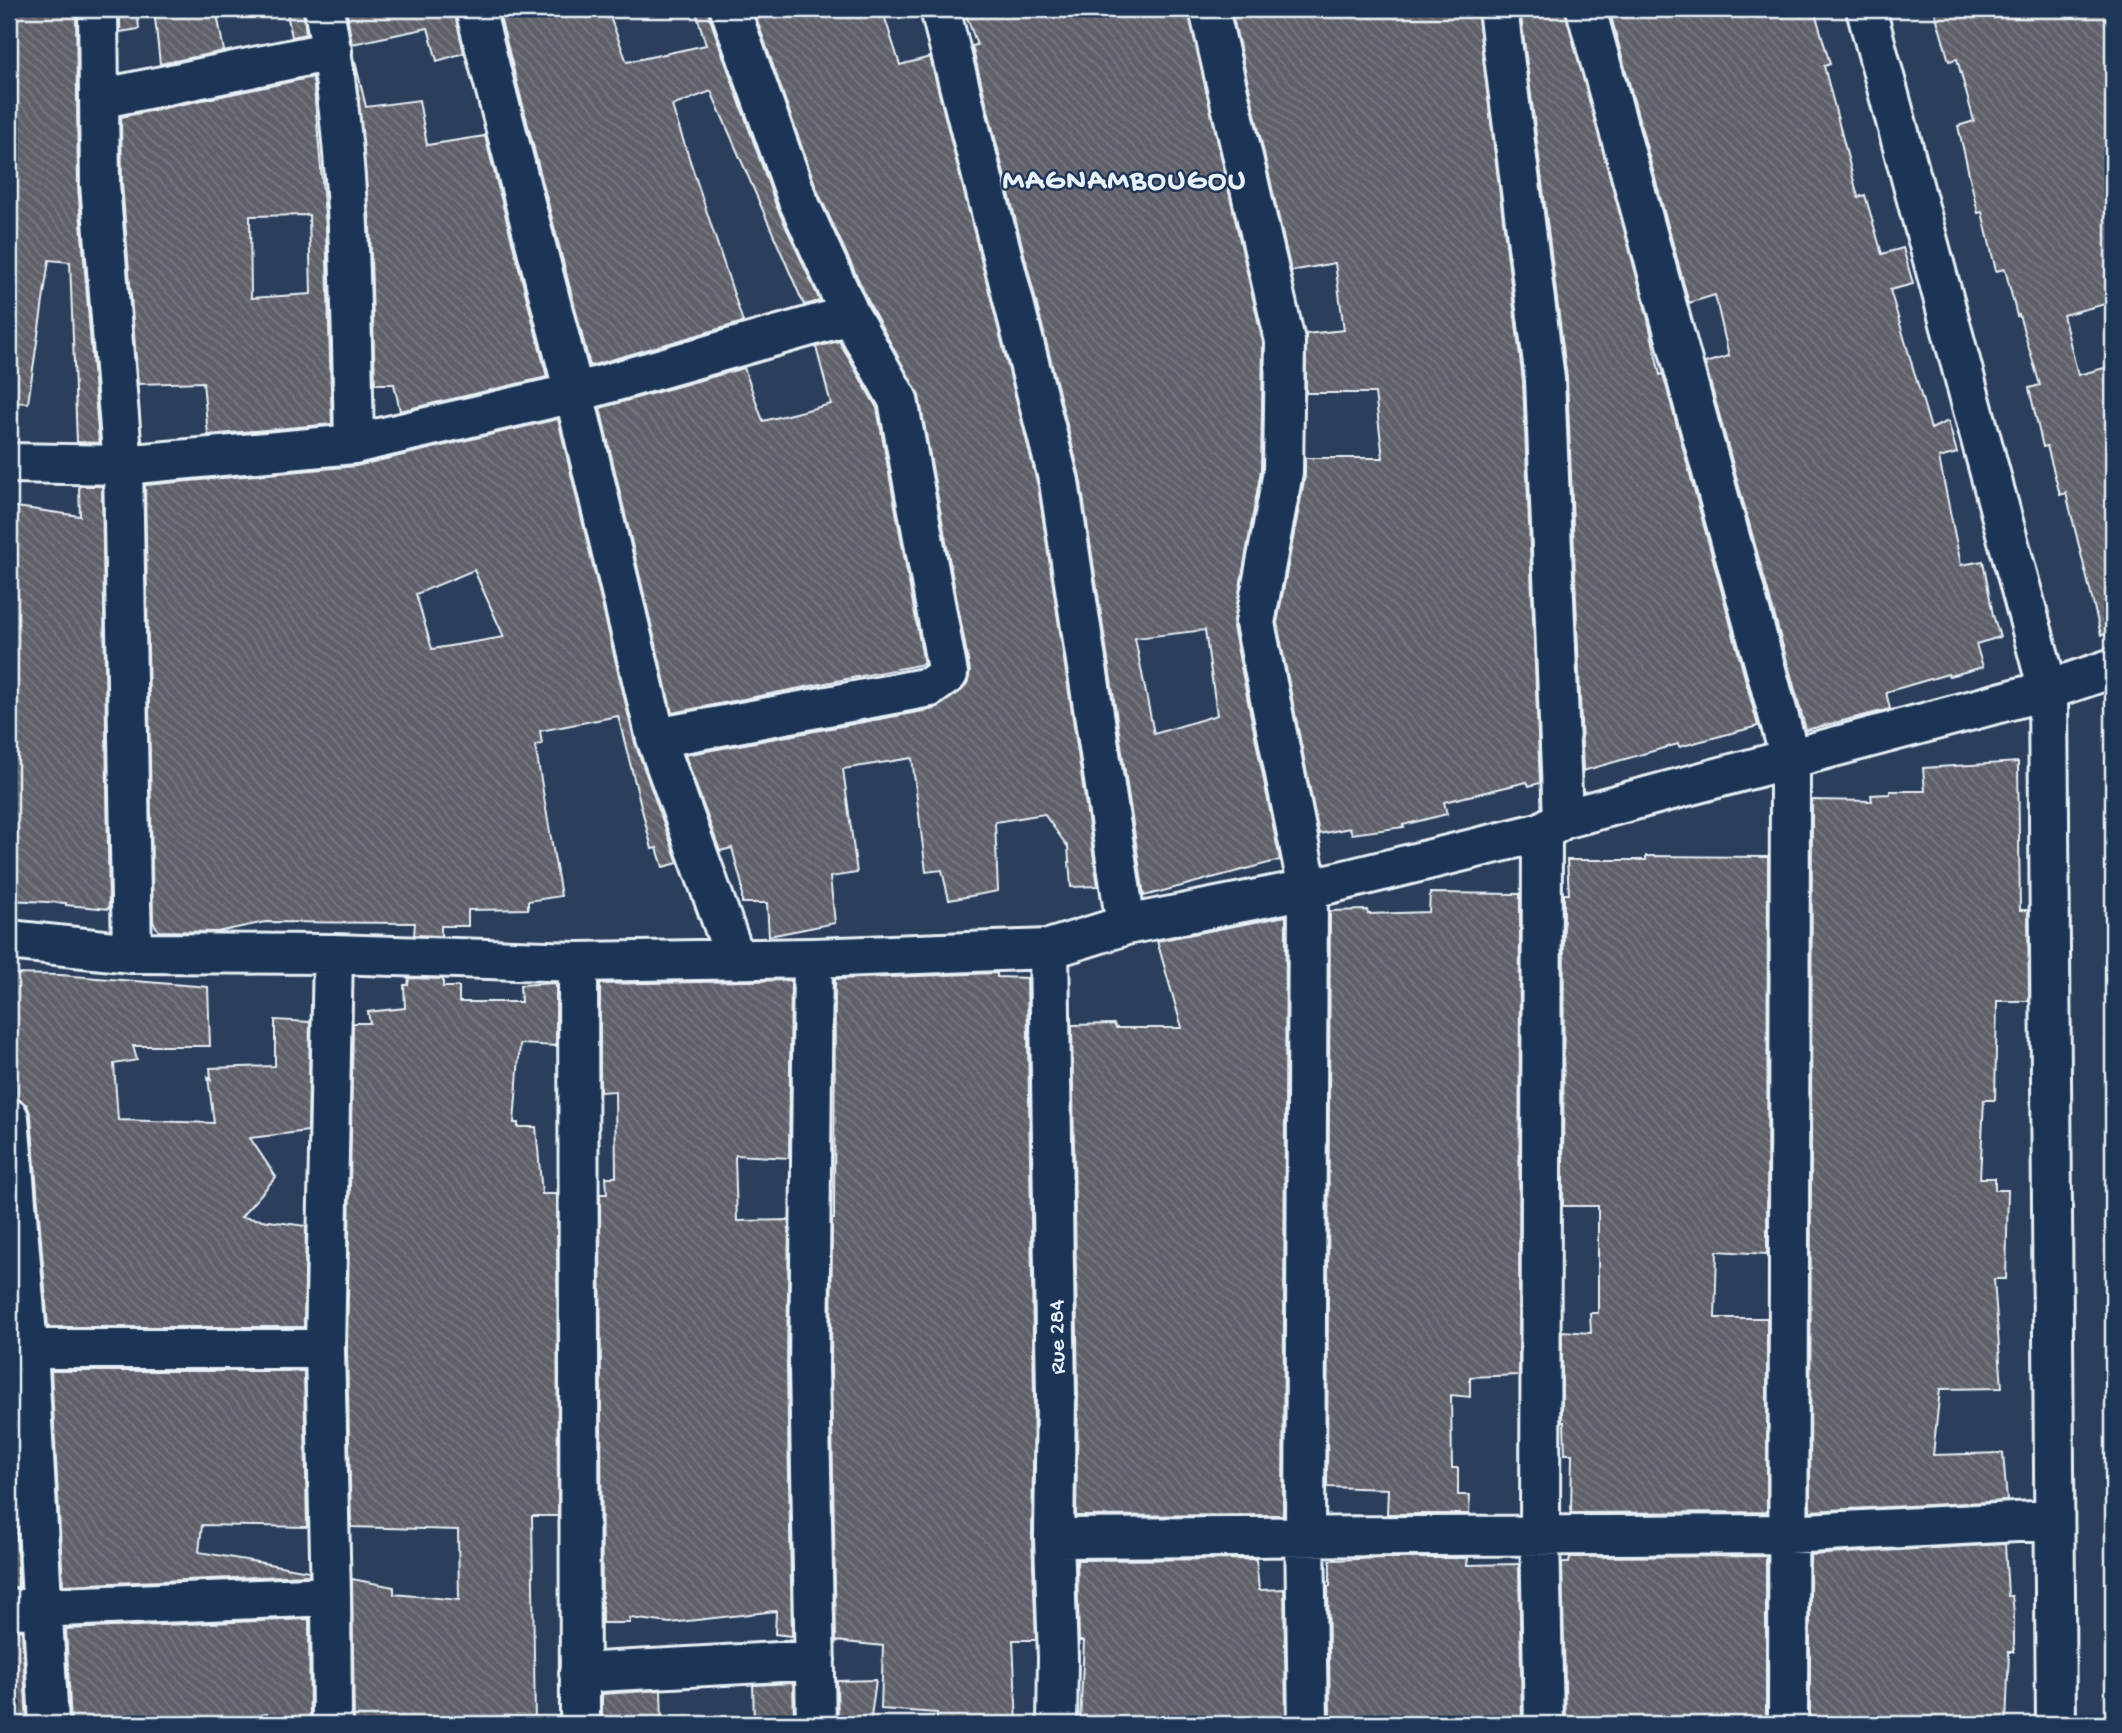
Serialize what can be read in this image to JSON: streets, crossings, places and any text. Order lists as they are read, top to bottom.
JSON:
{
  "streets": {
    "street": ["Rue 284"]
  },
  "districts": ["MAGNAMBOUGOU"]
}
